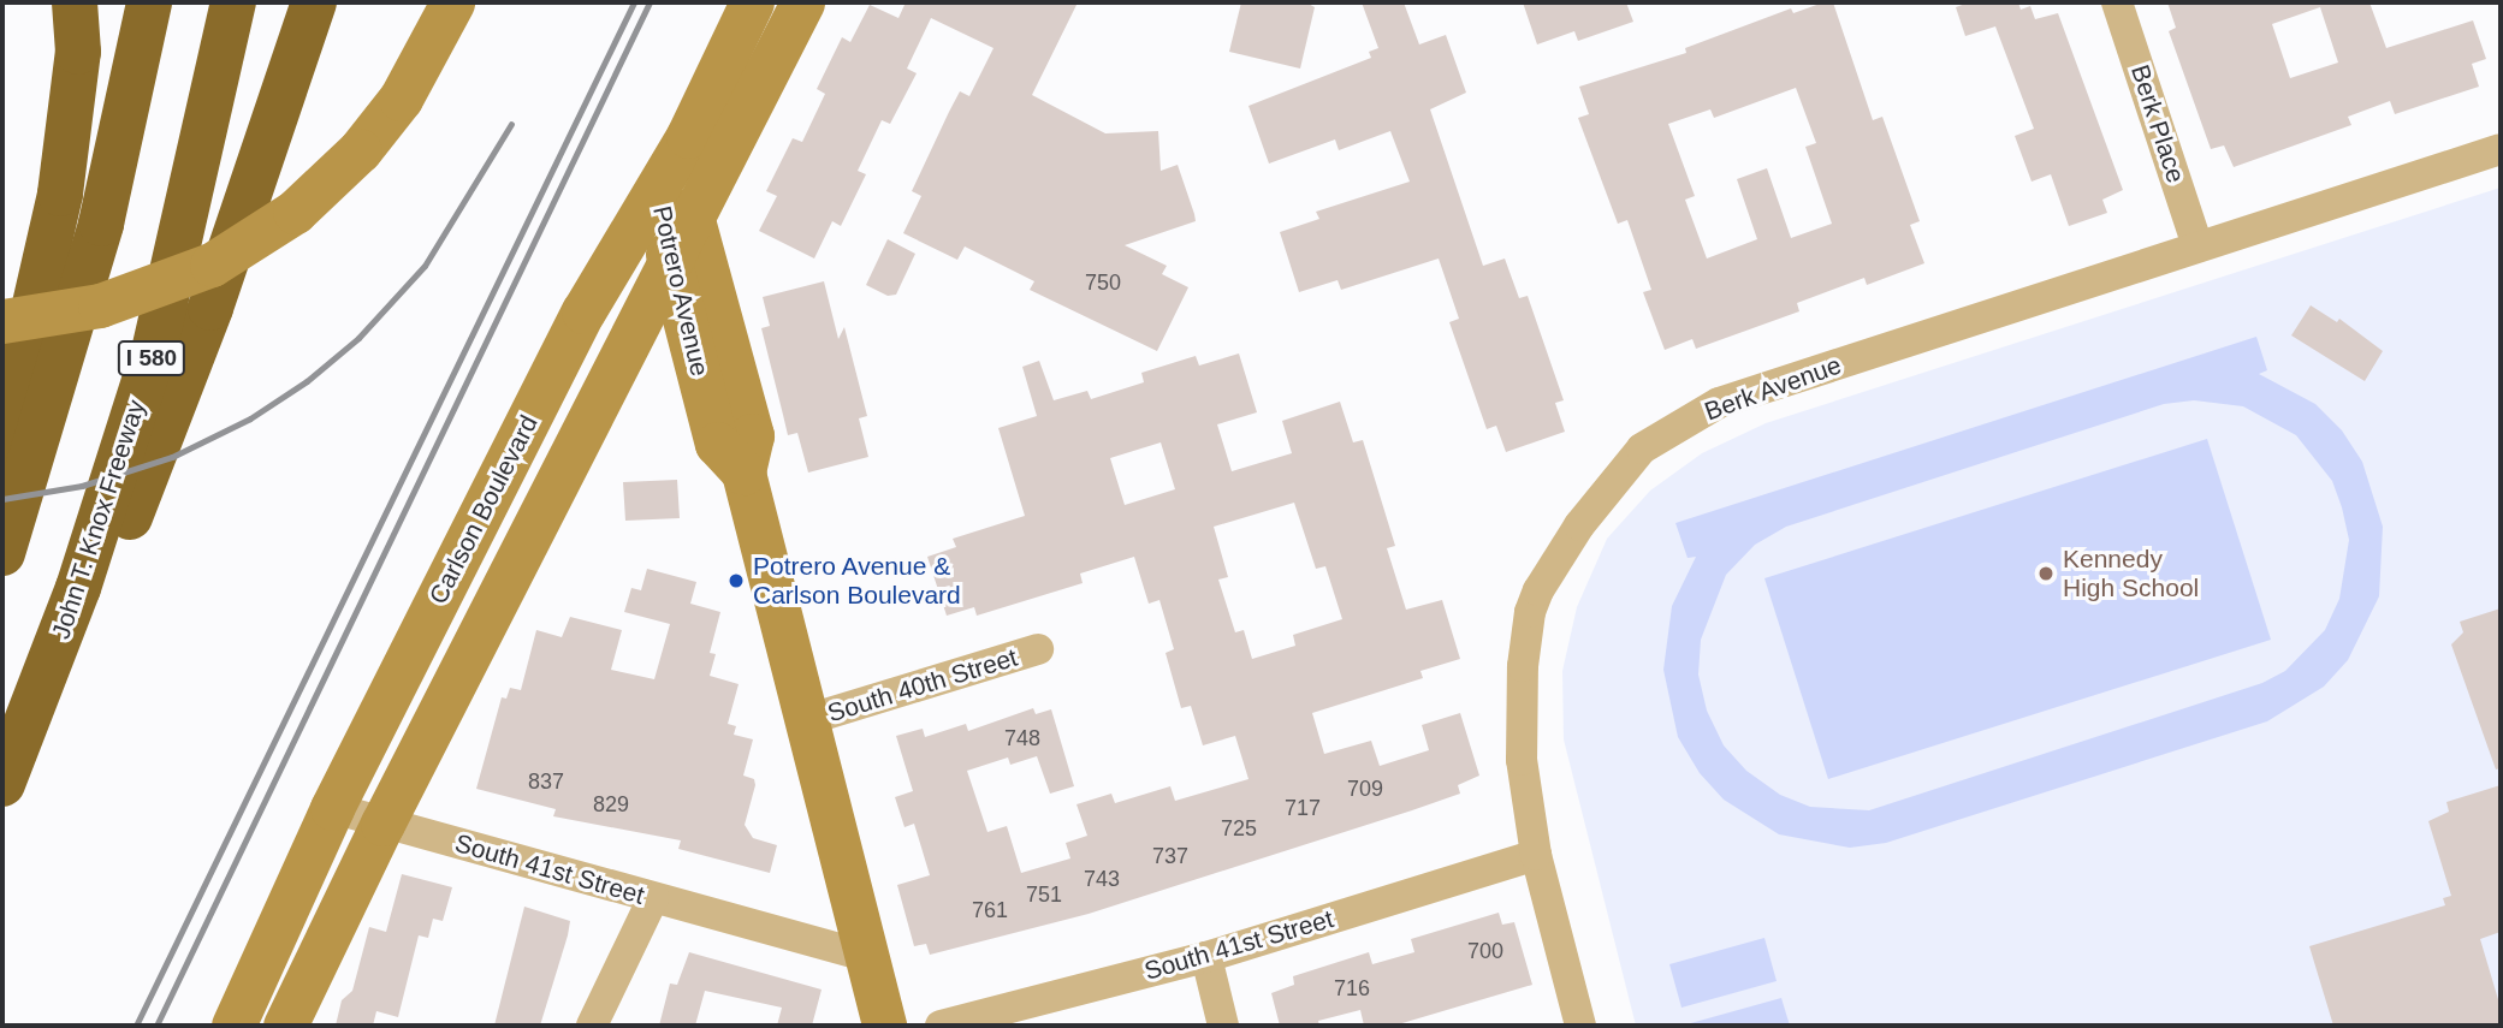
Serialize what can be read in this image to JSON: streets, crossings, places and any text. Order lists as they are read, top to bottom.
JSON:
{
  "streets": {
    "highway": ["I 580", "John T. Knox Freeway"],
    "main road": ["Potrero Avenue", "Carlson Boulevard"],
    "street": [
      "Berk Place",
      "Berk Avenue",
      "South 40th Street",
      "South 41st Street"
    ]
  },
  "crossings": [
    ["Berk Place", "Berk Avenue"],
    ["Potrero Avenue", "Carlson Boulevard"],
    ["Potrero Avenue", "South 40th Street"],
    ["Potrero Avenue", "South 41st Street"],
    ["Berk Avenue", "South 41st Street"],
    ["Carlson Boulevard", "South 41st Street"]
  ],
  "places": ["Kennedy High School", "Potrero Avenue & Carlson Boulevard"],
  "house_numbers": [
    "750",
    "748",
    "837",
    "709",
    "829",
    "717",
    "725",
    "737",
    "743",
    "751",
    "761",
    "700",
    "716"
  ]
}
